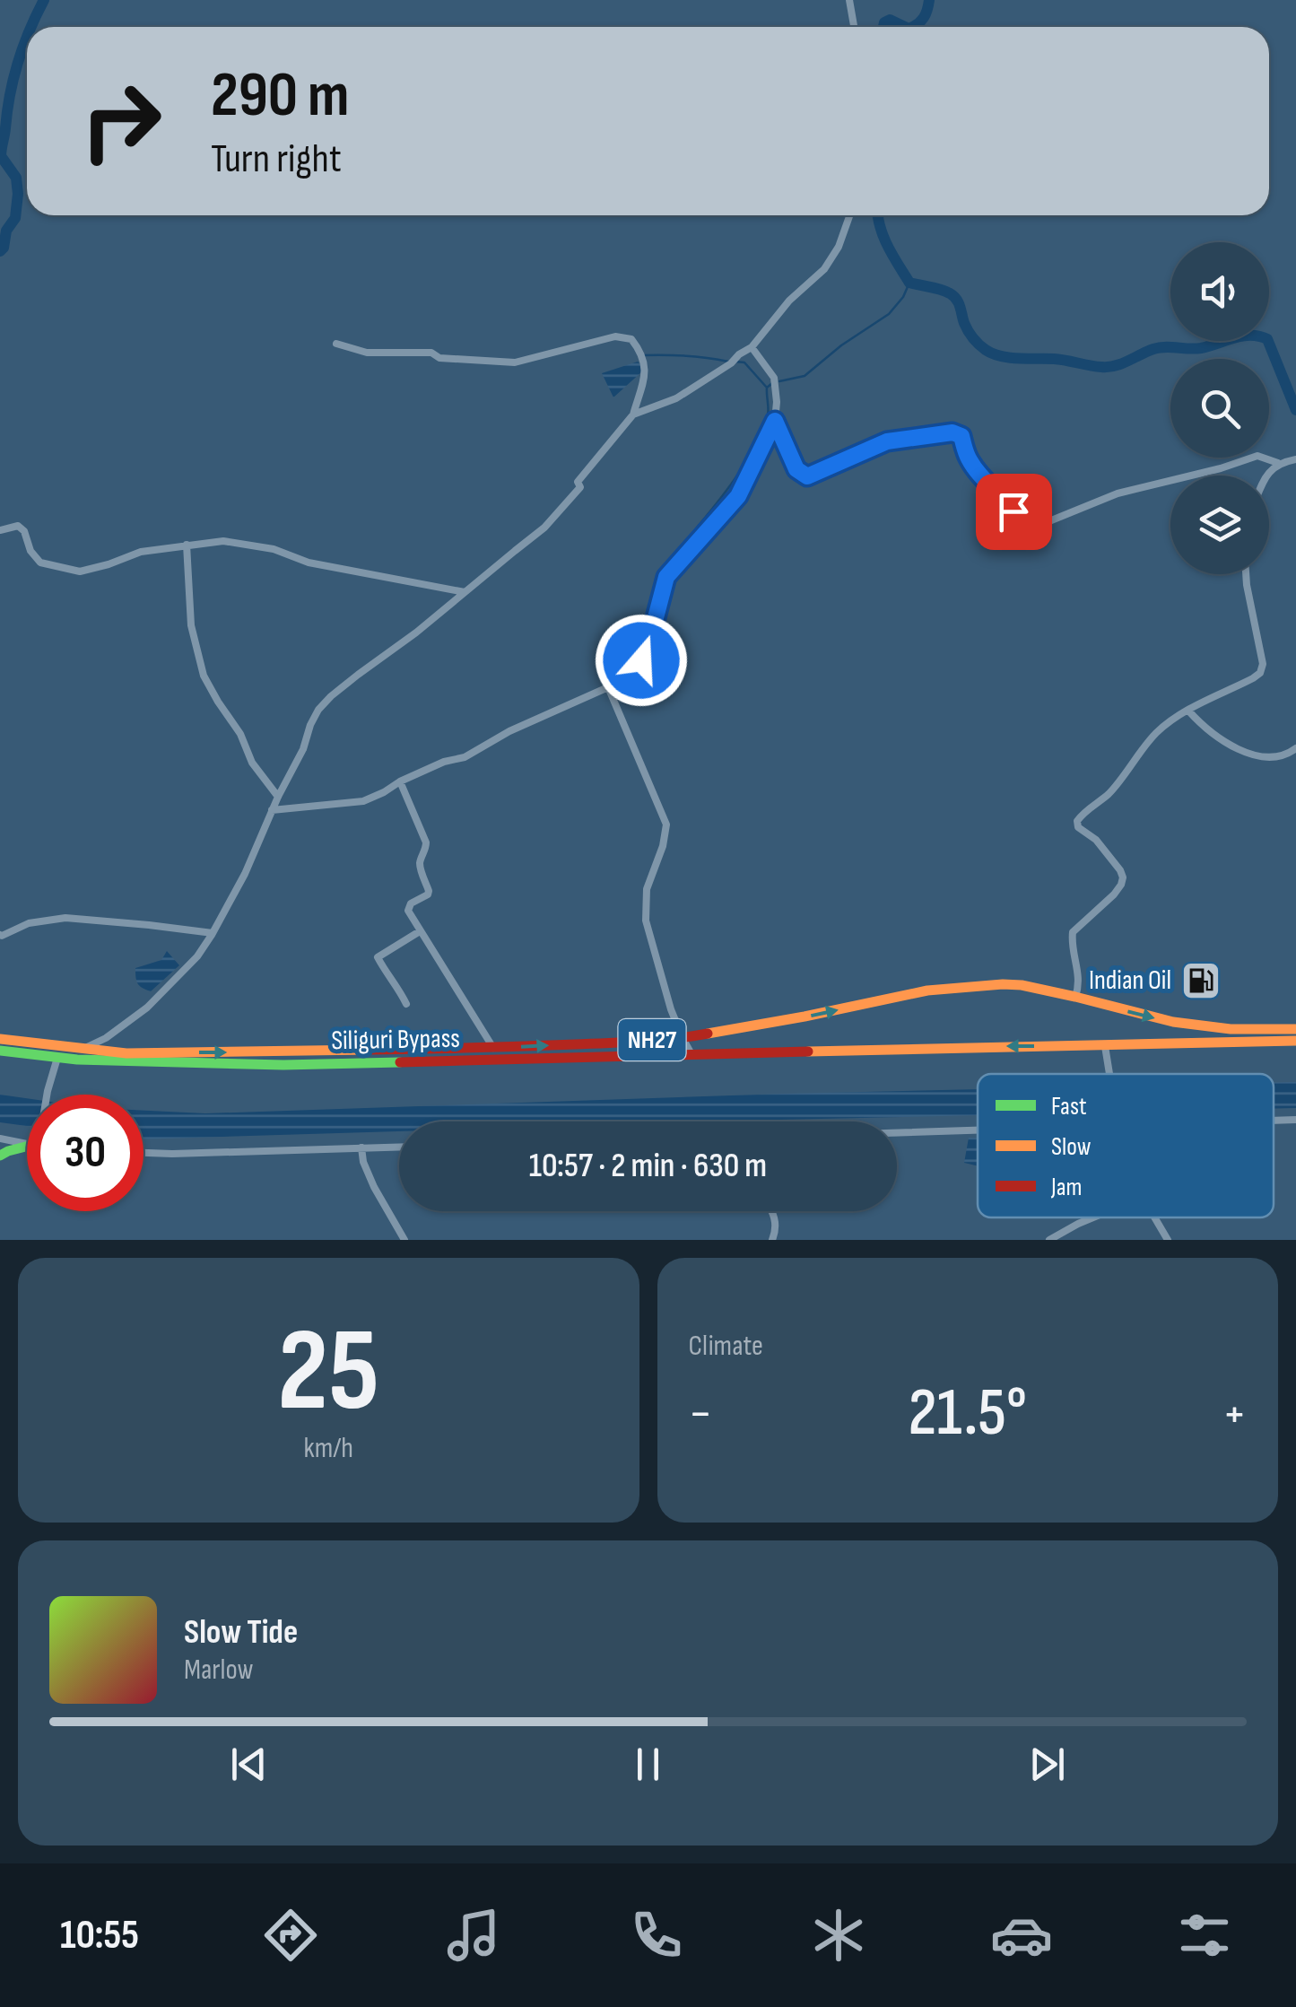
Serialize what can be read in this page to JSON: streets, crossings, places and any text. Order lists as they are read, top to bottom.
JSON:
{
  "streets": {
    "main road": ["Siliguri Bypass", "NH27"]
  },
  "crossings": [
    ["Siliguri Bypass", "NH27"]
  ],
  "places": {
    "fuel station": ["Indian Oil"]
  },
  "legend": ["Fast", "Slow", "Jam"],
  "page": {
    "turn": ["290 m", "Turn right"],
    "limit": "30",
    "trip": "10:57 · 2 min · 630 m",
    "tile": [
      ["25", "km/h"],
      "Climate"
    ],
    "heat": ["−", "21.5°", "+"],
    "song": ["Slow Tide", "Marlow"],
    "tabs": "10:55"
  }
}
